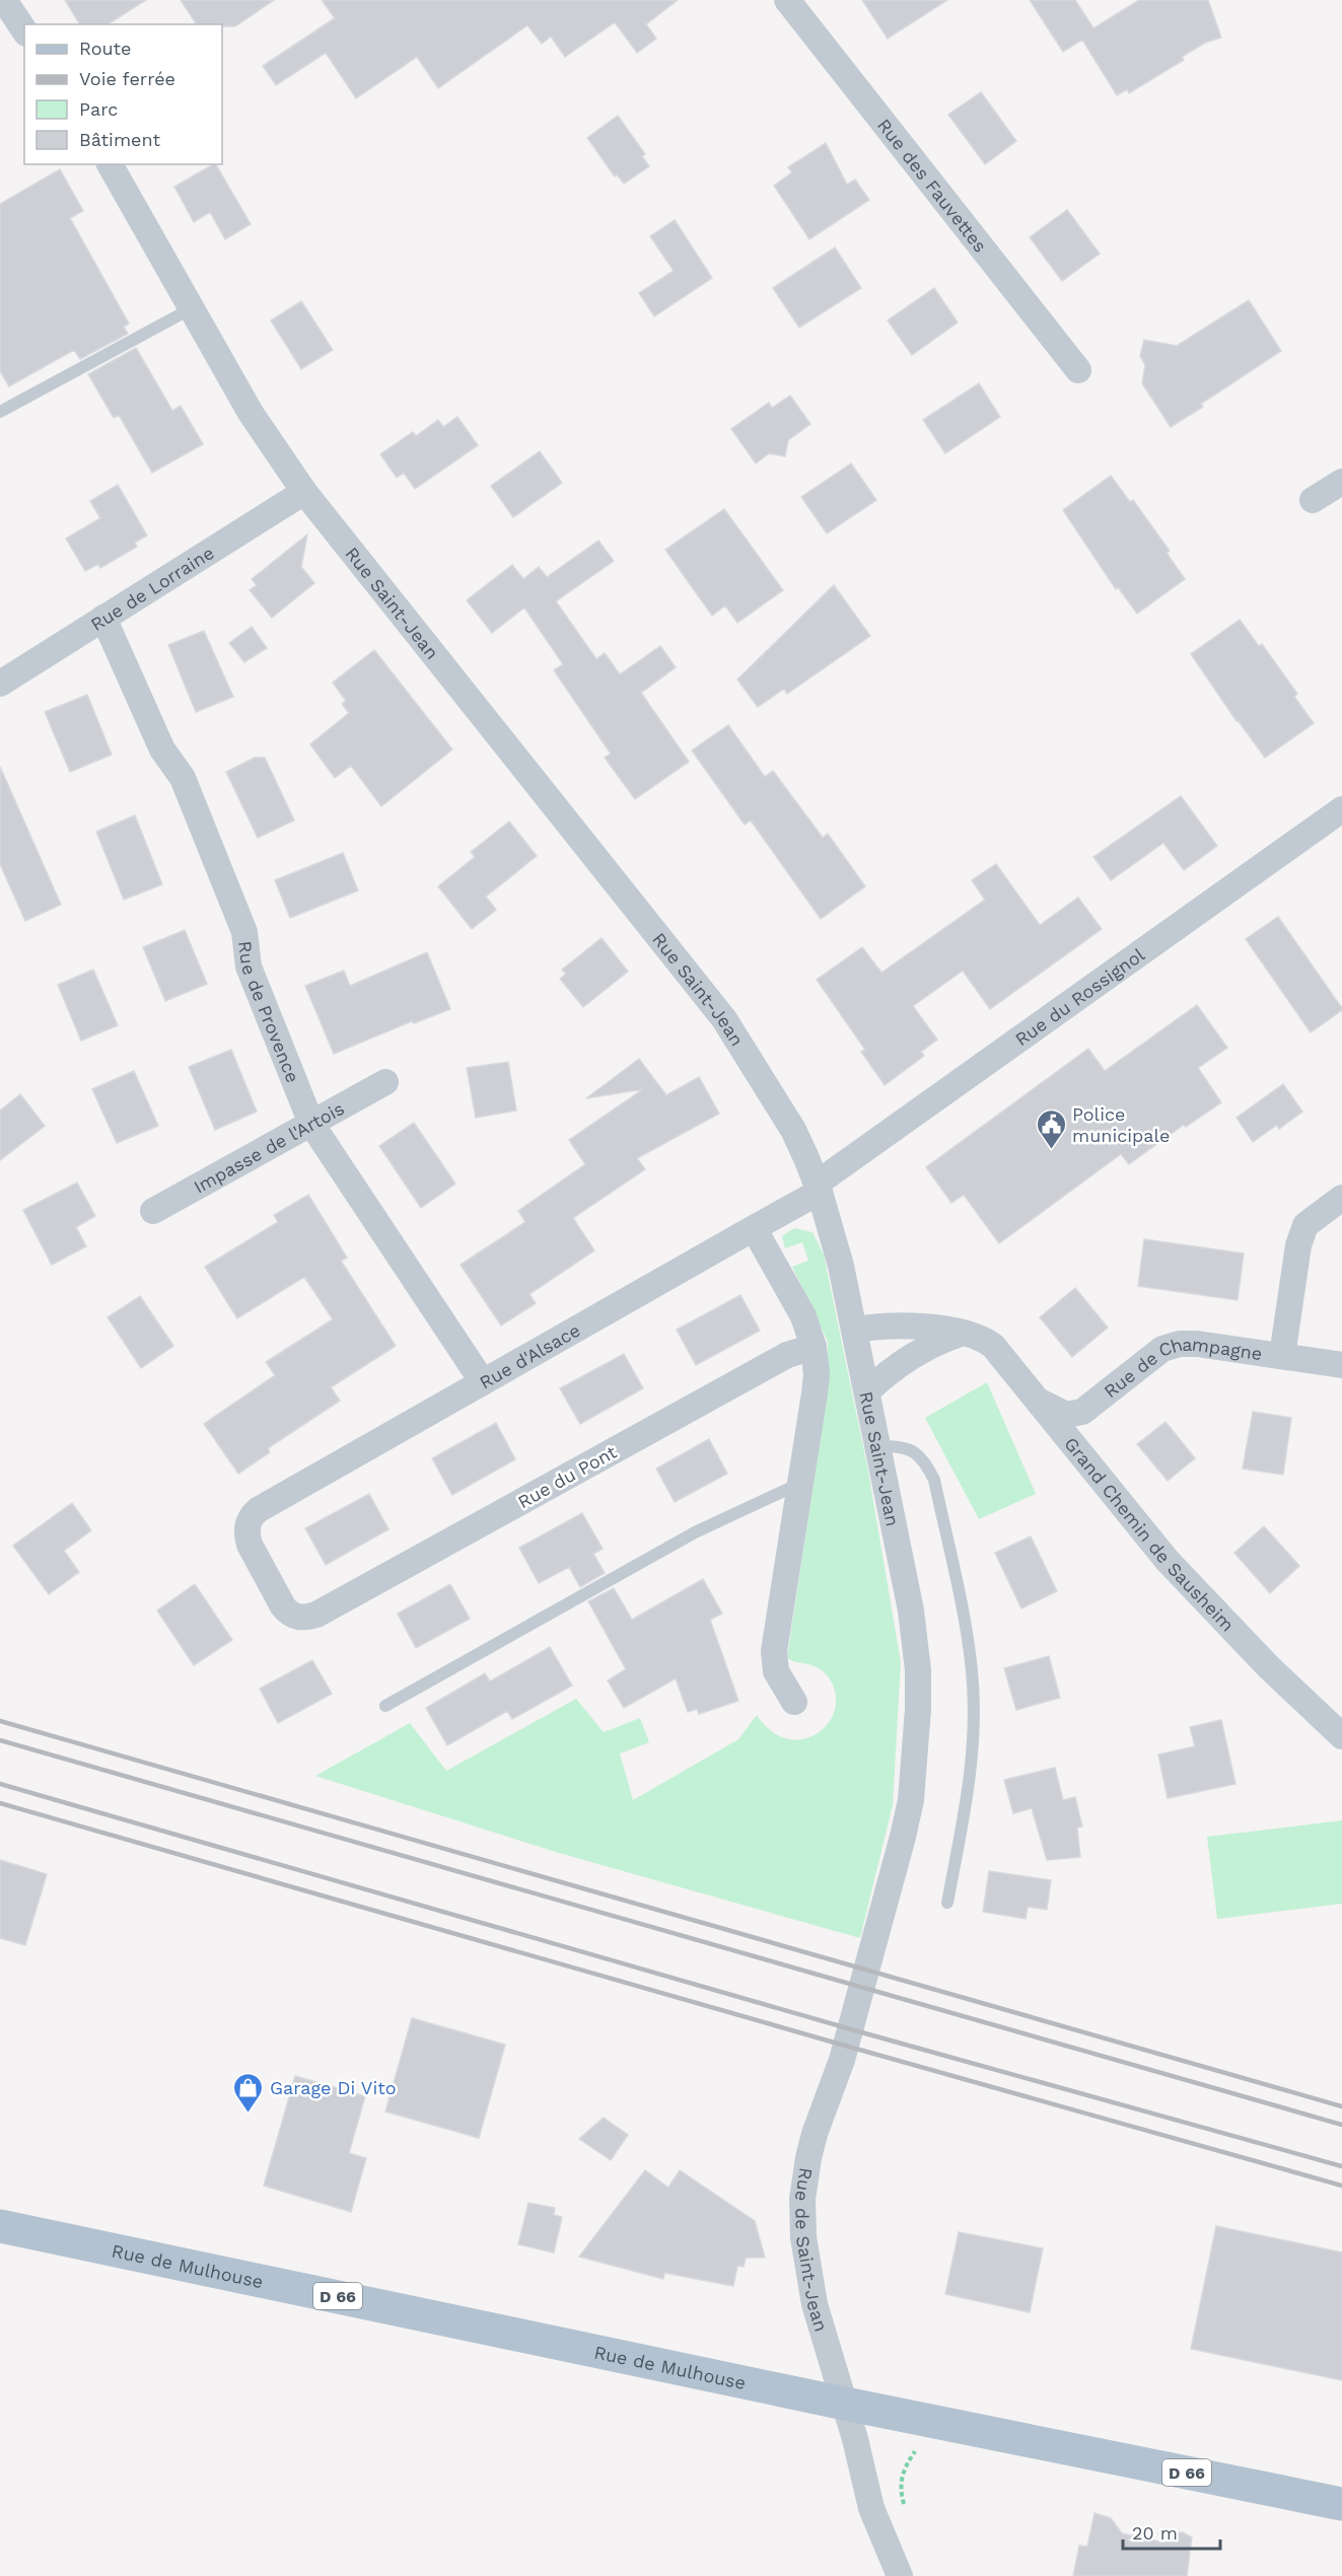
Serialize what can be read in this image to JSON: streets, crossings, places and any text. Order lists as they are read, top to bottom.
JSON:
{
  "streets": {
    "main road": ["Rue de Mulhouse", "D 66"],
    "street": [
      "Rue des Fauvettes",
      "Rue de Lorraine",
      "Rue Saint-Jean",
      "Rue du Rossignol",
      "Rue de Provence",
      "Impasse de l'Artois",
      "Rue d'Alsace",
      "Rue de Champagne",
      "Rue du Pont",
      "Grand Chemin de Sausheim",
      "Rue de Saint-Jean"
    ]
  },
  "crossings": [
    ["Rue de Lorraine", "Rue Saint-Jean"],
    ["Rue de Lorraine", "Rue de Provence"],
    ["Rue Saint-Jean", "Rue du Rossignol"],
    ["Rue Saint-Jean", "Rue d'Alsace"],
    ["Rue Saint-Jean", "Grand Chemin de Sausheim"],
    ["Rue Saint-Jean", "Rue de Saint-Jean"],
    ["Rue du Rossignol", "Rue d'Alsace"],
    ["Rue de Provence", "Impasse de l'Artois"],
    ["Rue de Provence", "Rue d'Alsace"],
    ["Rue d'Alsace", "Rue du Pont"],
    ["Rue de Champagne", "Grand Chemin de Sausheim"],
    ["Rue de Saint-Jean", "Rue de Mulhouse"]
  ],
  "places": {
    "public building": ["Police municipale"],
    "shop": ["Garage Di Vito"]
  },
  "legend": [
    "Route",
    "Voie ferrée",
    "Parc",
    "Bâtiment"
  ],
  "scale_bar": "20 m"
}
